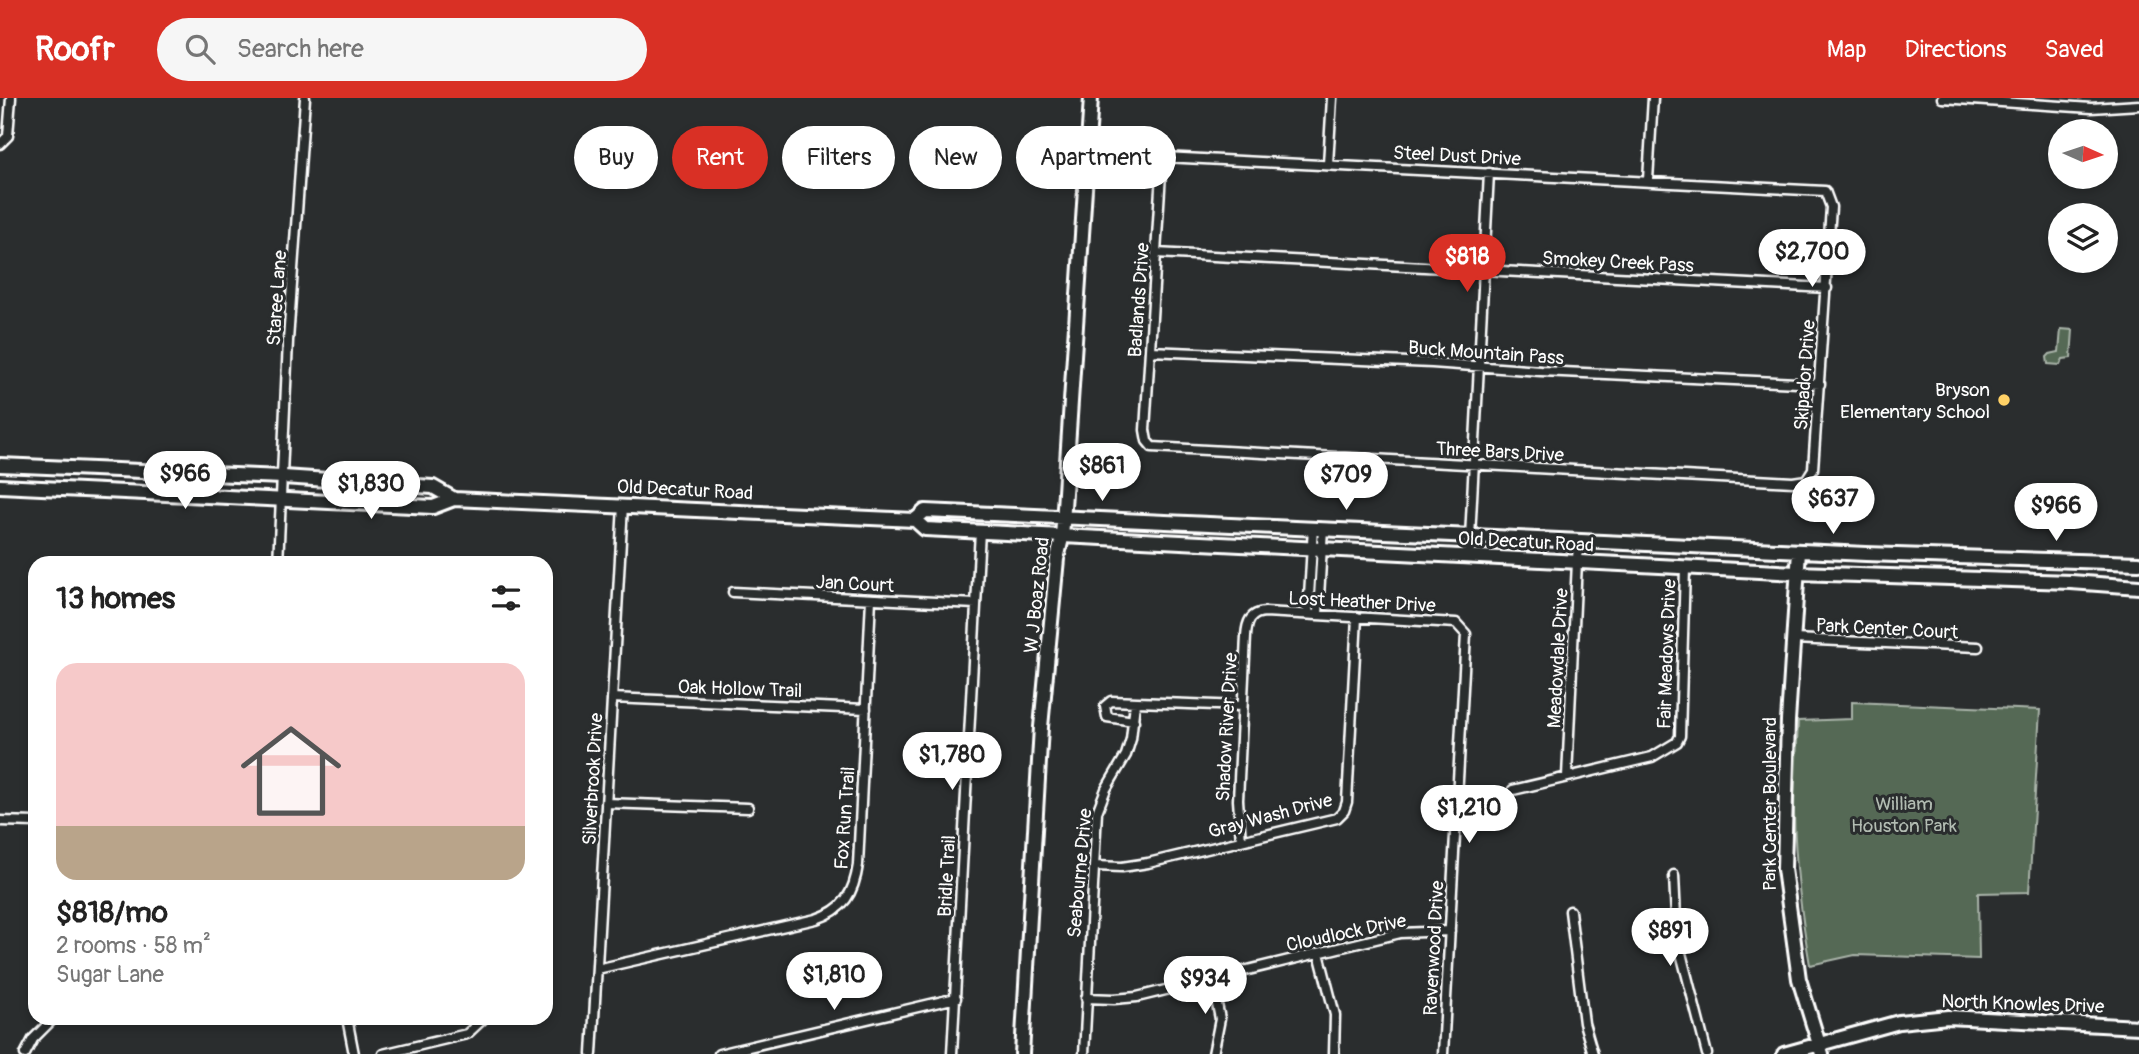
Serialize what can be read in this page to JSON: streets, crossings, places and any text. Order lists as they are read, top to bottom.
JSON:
{
  "streets": {
    "main road": [
      "Old Decatur Road",
      "W J Boaz Road",
      "Park Center Boulevard",
      "North Knowles Drive"
    ],
    "street": [
      "Steel Dust Drive",
      "Smokey Creek Pass",
      "Staree Lane",
      "Badlands Drive",
      "Buck Mountain Pass",
      "Skipador Drive",
      "Three Bars Drive",
      "Jan Court",
      "Lost Heather Drive",
      "Park Center Court",
      "Fair Meadows Drive",
      "Meadowdale Drive",
      "Oak Hollow Trail",
      "Shadow River Drive",
      "Silverbrook Drive",
      "Gray Wash Drive",
      "Fox Run Trail",
      "Seabourne Drive",
      "Bridle Trail",
      "Cloudlock Drive",
      "Ravenwood Drive"
    ]
  },
  "crossings": [
    ["Steel Dust Drive", "Skipador Drive"],
    ["Smokey Creek Pass", "Badlands Drive"],
    ["Smokey Creek Pass", "Skipador Drive"],
    ["Staree Lane", "Old Decatur Road"],
    ["Badlands Drive", "Buck Mountain Pass"],
    ["Badlands Drive", "Three Bars Drive"],
    ["Buck Mountain Pass", "Skipador Drive"],
    ["Skipador Drive", "Three Bars Drive"],
    ["Old Decatur Road", "W J Boaz Road"],
    ["Old Decatur Road", "Fair Meadows Drive"],
    ["Old Decatur Road", "Meadowdale Drive"],
    ["Old Decatur Road", "Silverbrook Drive"],
    ["Old Decatur Road", "Park Center Boulevard"],
    ["Old Decatur Road", "Bridle Trail"],
    ["Jan Court", "Fox Run Trail"],
    ["Jan Court", "Bridle Trail"],
    ["Lost Heather Drive", "Shadow River Drive"],
    ["Lost Heather Drive", "Gray Wash Drive"],
    ["Lost Heather Drive", "Ravenwood Drive"],
    ["Park Center Court", "Park Center Boulevard"],
    ["Fair Meadows Drive", "Meadowdale Drive"],
    ["Oak Hollow Trail", "Silverbrook Drive"],
    ["Oak Hollow Trail", "Fox Run Trail"],
    ["Shadow River Drive", "Gray Wash Drive"],
    ["Silverbrook Drive", "Fox Run Trail"],
    ["Park Center Boulevard", "North Knowles Drive"],
    ["Gray Wash Drive", "Seabourne Drive"],
    ["Seabourne Drive", "Cloudlock Drive"],
    ["Cloudlock Drive", "Ravenwood Drive"]
  ],
  "parks": ["William Houston Park"],
  "places": ["Bryson Elementary School"],
  "north": "right",
  "page": {
    "header": "Roofr",
    "search": "Search here",
    "nav": ["Map", "Directions", "Saved"],
    "chip": [
      "Buy",
      "Rent",
      "Filters",
      "New",
      "Apartment"
    ],
    "price": [
      "$2,700",
      "$818",
      "$861",
      "$966",
      "$709",
      "$1,830",
      "$637",
      "$966",
      "$1,780",
      "$1,210",
      "$891",
      "$1,810",
      "$934"
    ],
    "heading": "13 homes",
    "list": [
      {
        "name": "$818/mo",
        "note": "2 rooms · 58 m² · Sugar Lane"
      }
    ]
  }
}
